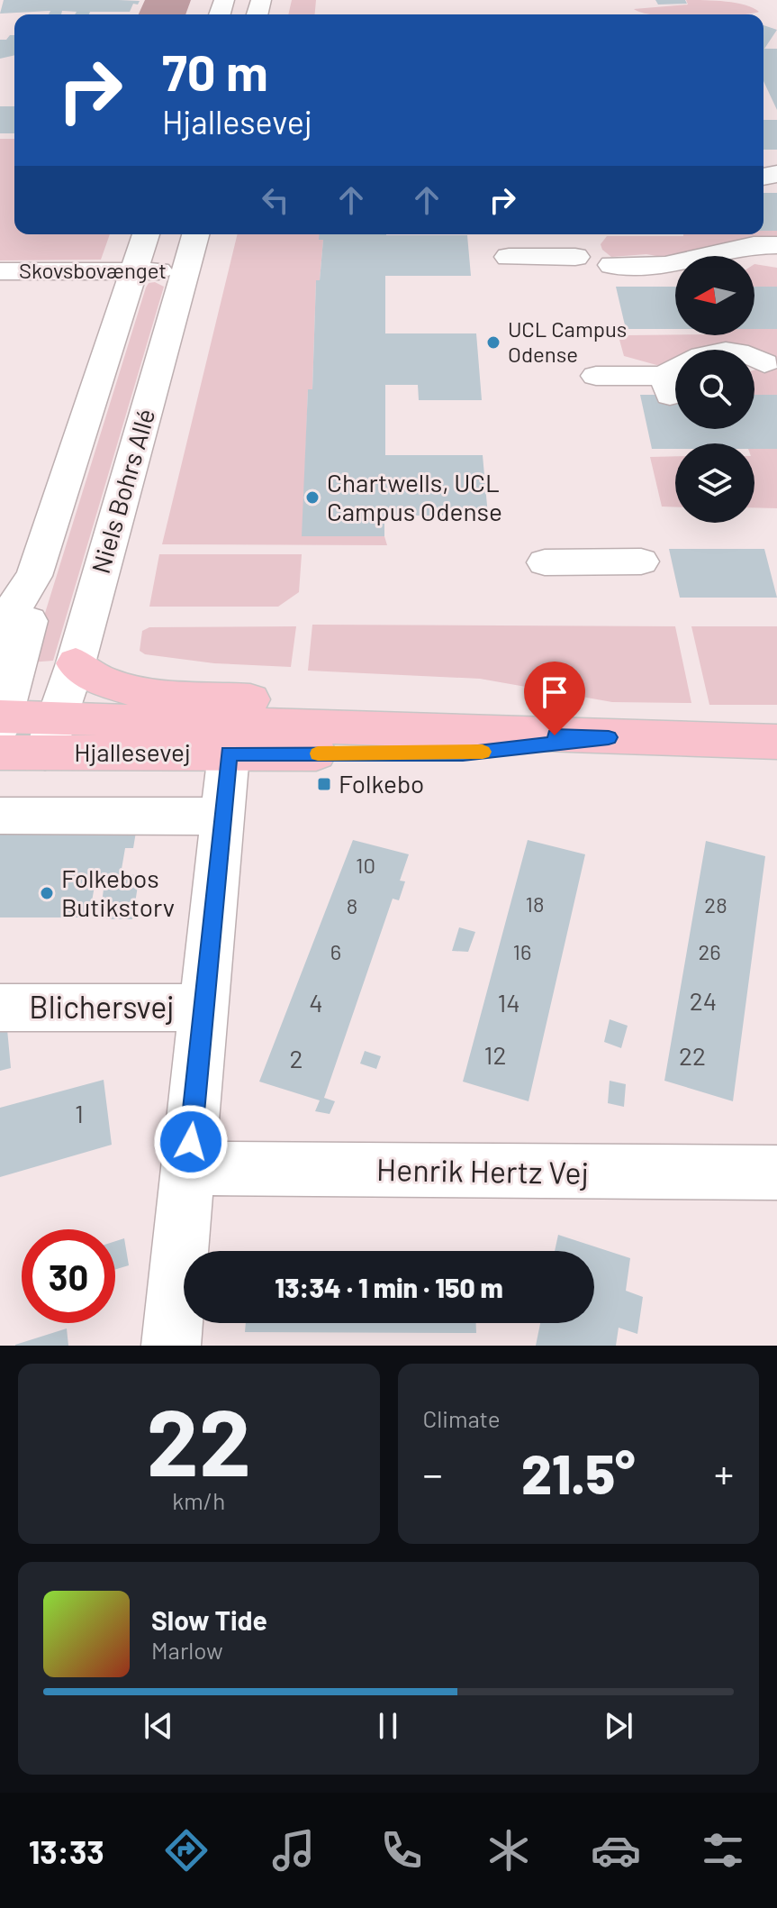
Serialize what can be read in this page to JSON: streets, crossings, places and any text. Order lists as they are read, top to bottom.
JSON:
{
  "streets": {
    "main road": ["Hjallesevej"],
    "street": [
      "Skovsbovænget",
      "Niels Bohrs Allé",
      "Blichersvej",
      "Henrik Hertz Vej"
    ]
  },
  "crossings": [
    ["Skovsbovænget", "Niels Bohrs Allé"],
    ["Niels Bohrs Allé", "Hjallesevej"],
    ["Hjallesevej", "Blichersvej"],
    ["Blichersvej", "Henrik Hertz Vej"]
  ],
  "places": {
    "other": ["UCL Campus Odense", "Chartwells, UCL Campus Odense", "Folkebos Butikstorv"],
    "transit": ["Folkebo"]
  },
  "house_numbers": [
    "10",
    "18",
    "28",
    "8",
    "6",
    "16",
    "26",
    "24",
    "4",
    "14",
    "12",
    "22",
    "2",
    "1"
  ],
  "north": "left",
  "page": {
    "turn": ["70 m", "Hjallesevej"],
    "limit": "30",
    "trip": "13:34 · 1 min · 150 m",
    "tile": [
      ["22", "km/h"],
      "Climate"
    ],
    "heat": ["−", "21.5°", "+"],
    "song": ["Slow Tide", "Marlow"],
    "tabs": "13:33"
  }
}
